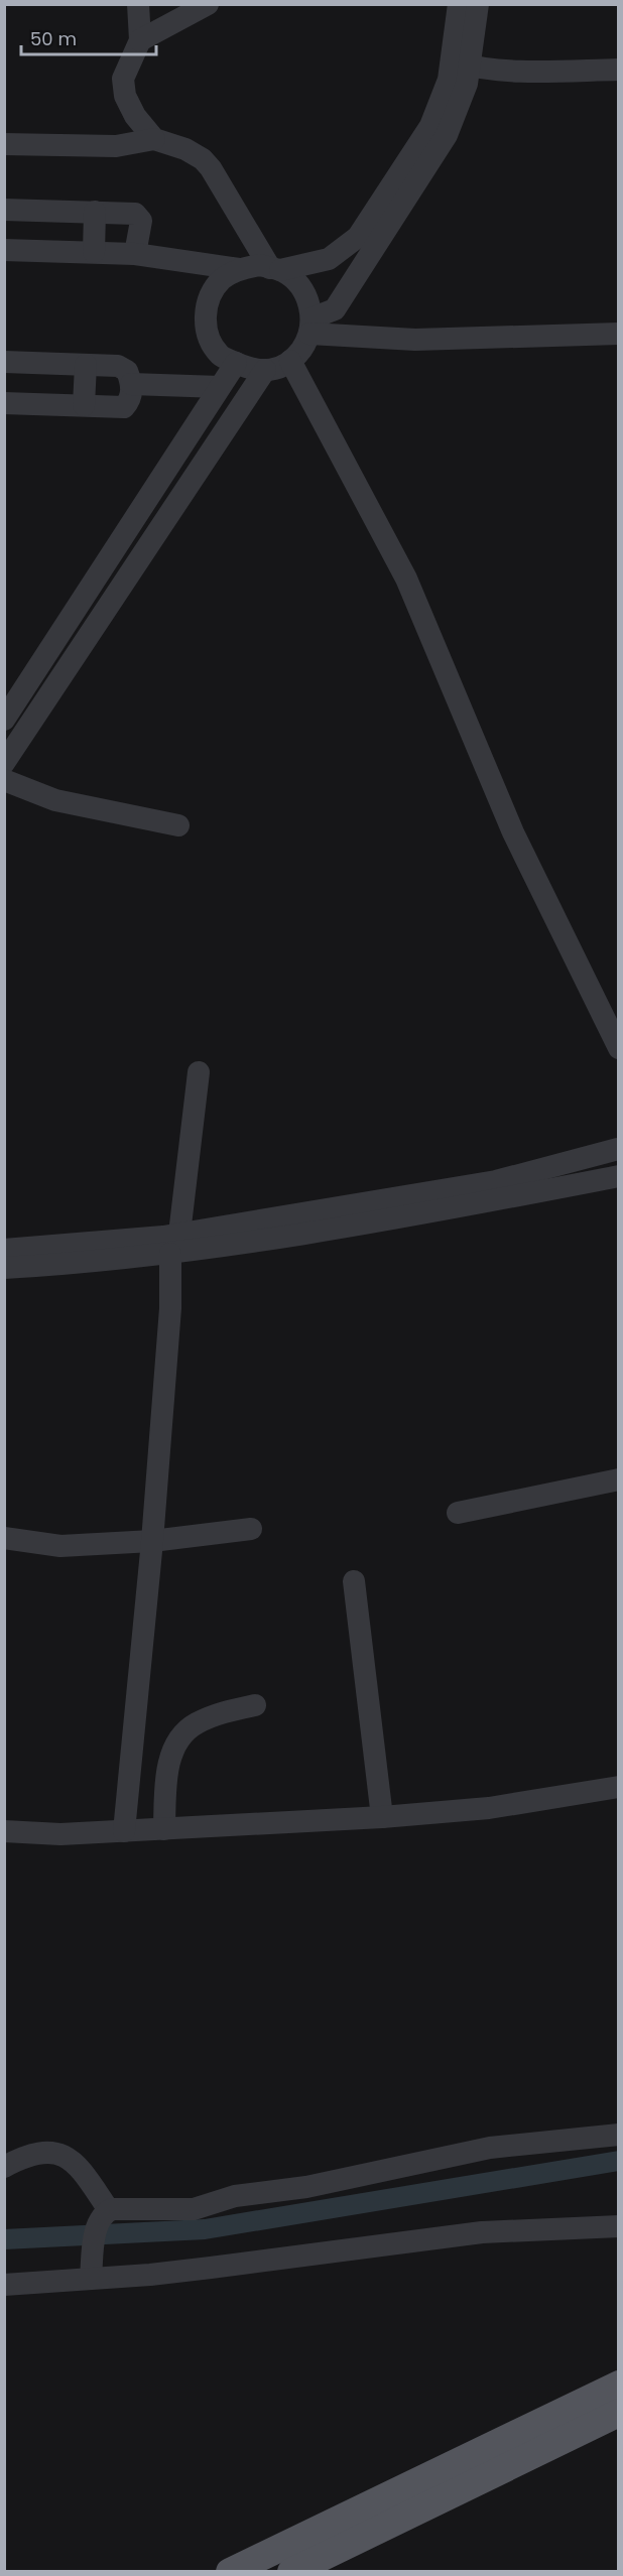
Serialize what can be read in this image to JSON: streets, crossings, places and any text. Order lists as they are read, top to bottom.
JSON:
{
  "scale_bar": "50 m"
}
